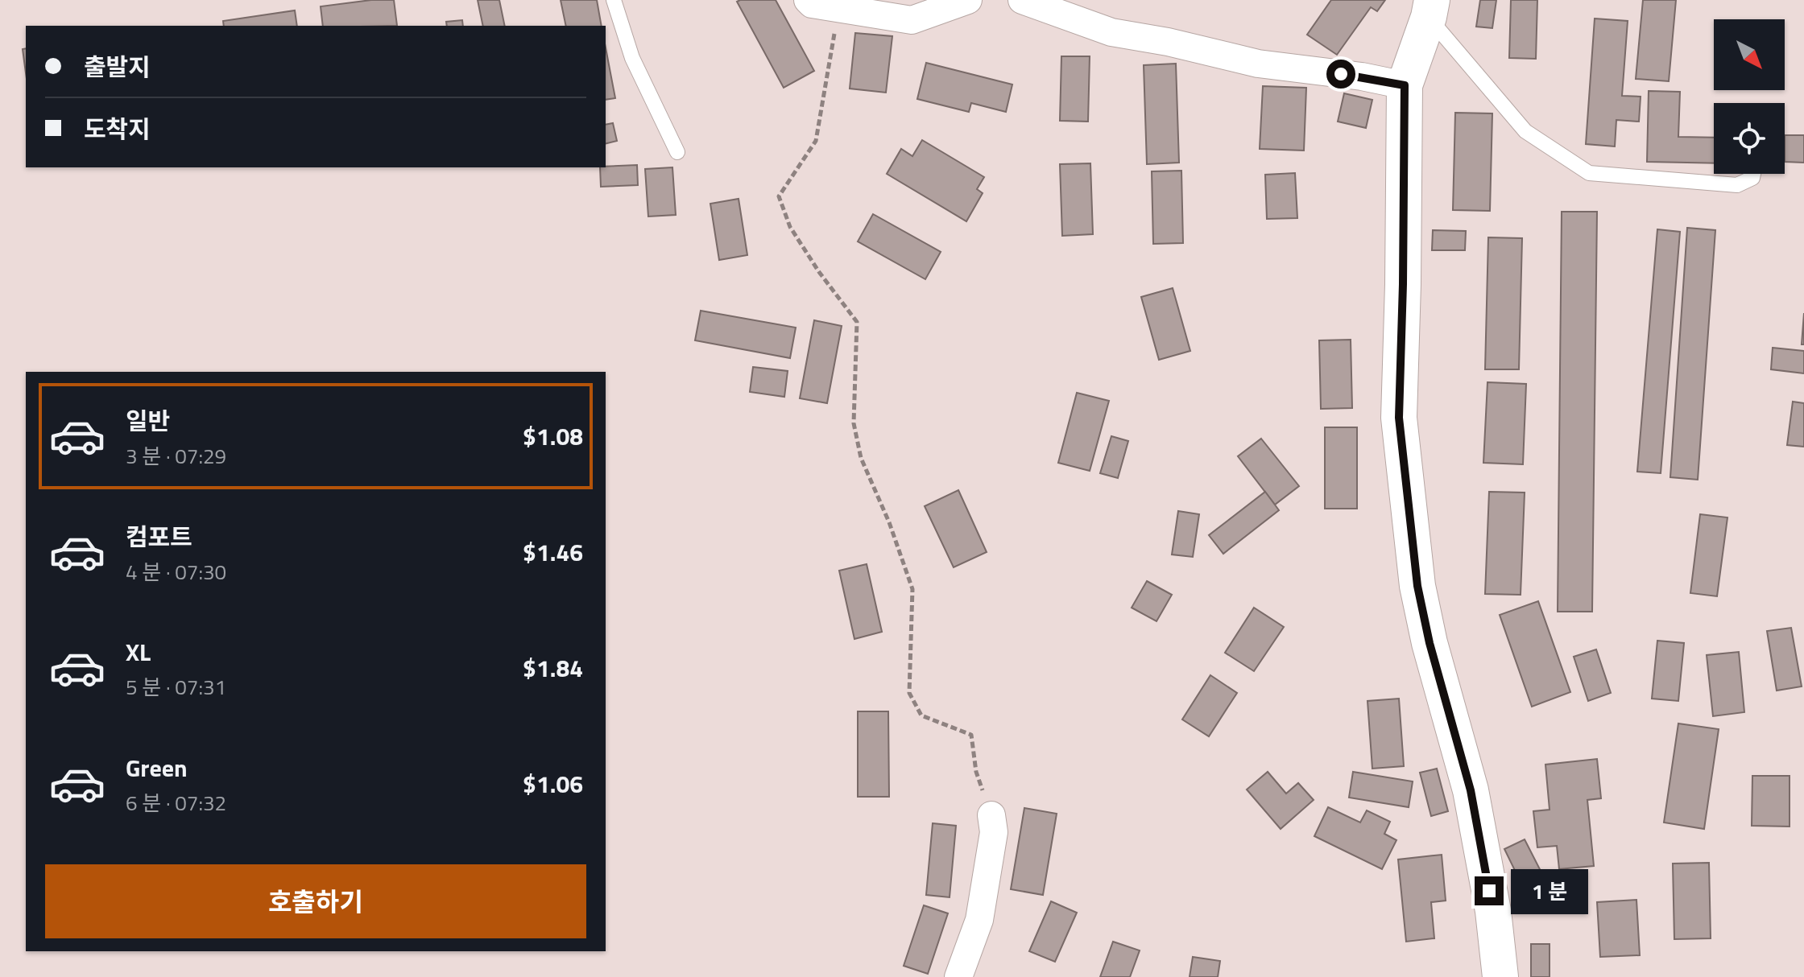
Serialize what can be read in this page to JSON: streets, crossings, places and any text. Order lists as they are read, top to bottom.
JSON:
{
  "north": "bottom right",
  "page": {
    "banner": ["출발지", "도착지"],
    "list": [
      {
        "name": "일반",
        "note": "3 분 · 07:29",
        "value": "$1.08"
      },
      {
        "name": "컴포트",
        "note": "4 분 · 07:30",
        "value": "$1.46"
      },
      {
        "name": "XL",
        "note": "5 분 · 07:31",
        "value": "$1.84"
      },
      {
        "name": "Green",
        "note": "6 분 · 07:32",
        "value": "$1.06"
      }
    ],
    "buttons": "호출하기",
    "bubble": "1 분"
  }
}
